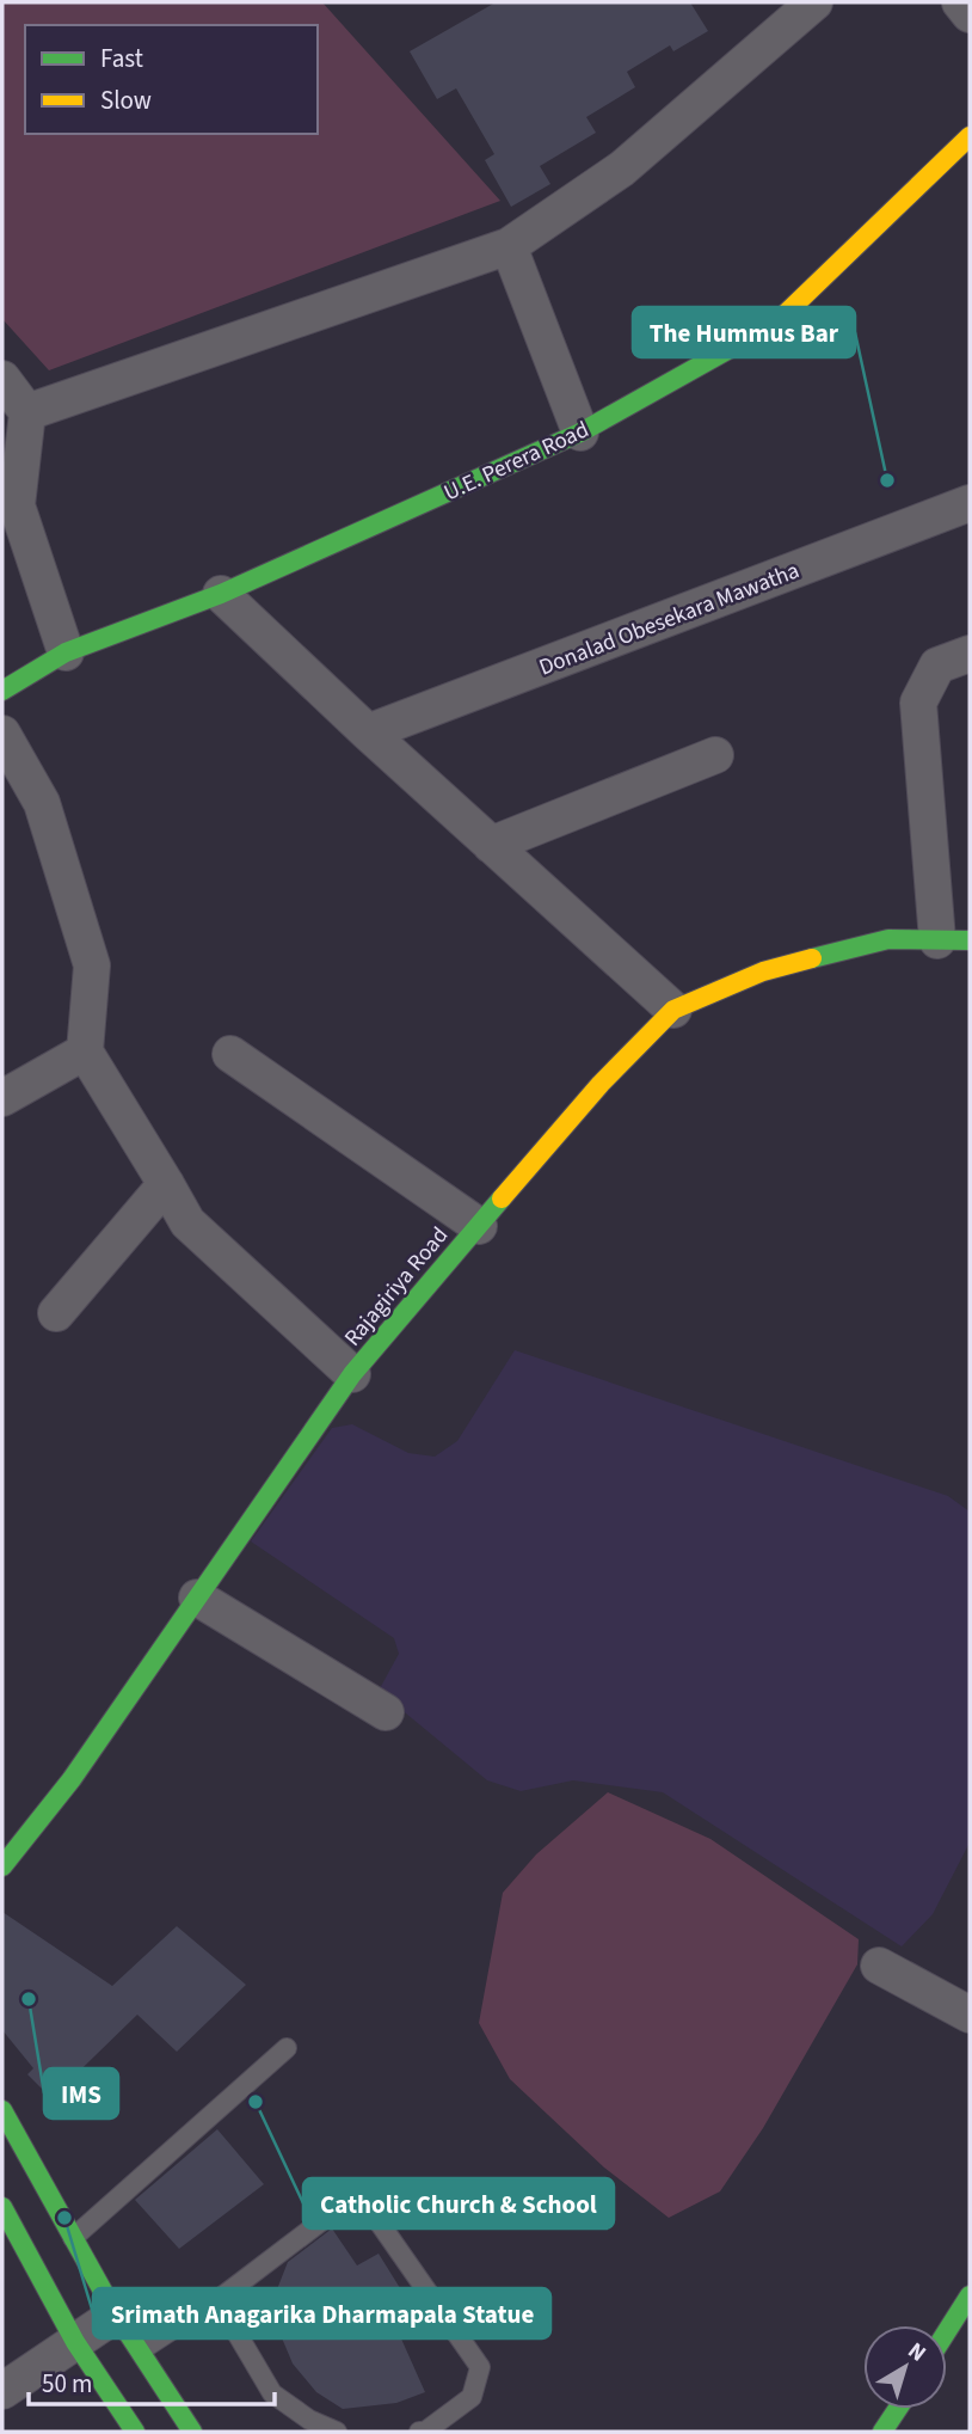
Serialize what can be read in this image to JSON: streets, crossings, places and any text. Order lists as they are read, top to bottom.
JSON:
{
  "streets": {
    "street": ["U.E. Perera Road", "Donalad Obesekara Mawatha", "Rajagiriya Road"]
  },
  "places": [
    "The Hummus Bar",
    "IMS",
    "Catholic Church & School",
    "Srimath Anagarika Dharmapala Statue"
  ],
  "legend": ["Fast", "Slow"],
  "scale_bar": "50 m",
  "north": "top right"
}
